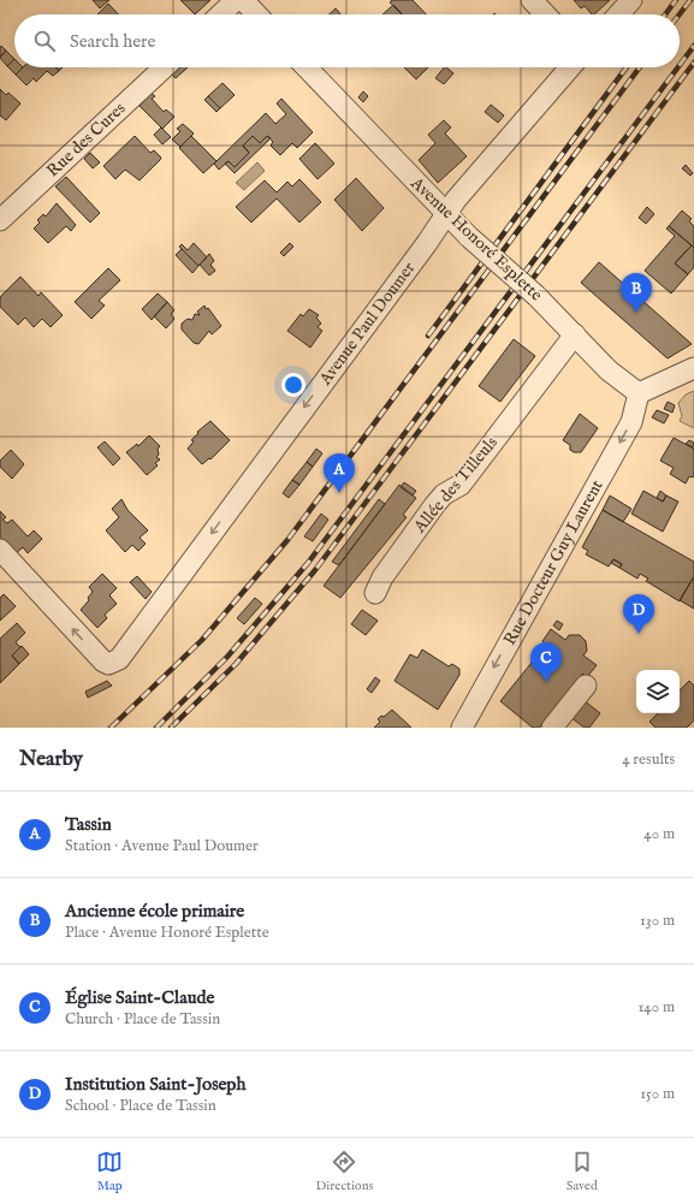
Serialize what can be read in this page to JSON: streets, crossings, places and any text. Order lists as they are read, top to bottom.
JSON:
{
  "streets": {
    "street": [
      "Rue des Cures",
      "Avenue Honoré Esplette",
      "Avenue Paul Doumer",
      "Allée des Tilleuls",
      "Rue Docteur Guy Laurent"
    ]
  },
  "crossings": [
    ["Avenue Honoré Esplette", "Avenue Paul Doumer"],
    ["Avenue Honoré Esplette", "Allée des Tilleuls"],
    ["Avenue Honoré Esplette", "Rue Docteur Guy Laurent"]
  ],
  "one_way": ["Rue Docteur Guy Laurent"],
  "page": {
    "search": "Search here",
    "pins": [
      "B",
      "A",
      "D",
      "C"
    ],
    "heading": ["Nearby", "4 results"],
    "list": [
      {
        "mark": "A",
        "name": "Tassin",
        "note": "Station · Avenue Paul Doumer",
        "value": "40 m"
      },
      {
        "mark": "B",
        "name": "Ancienne école primaire",
        "note": "Place · Avenue Honoré Esplette",
        "value": "130 m"
      },
      {
        "mark": "C",
        "name": "Église Saint-Claude",
        "note": "Church · Place de Tassin",
        "value": "140 m"
      },
      {
        "mark": "D",
        "name": "Institution Saint-Joseph",
        "note": "School · Place de Tassin",
        "value": "150 m"
      }
    ],
    "nav": ["Map", "Directions", "Saved"]
  }
}
